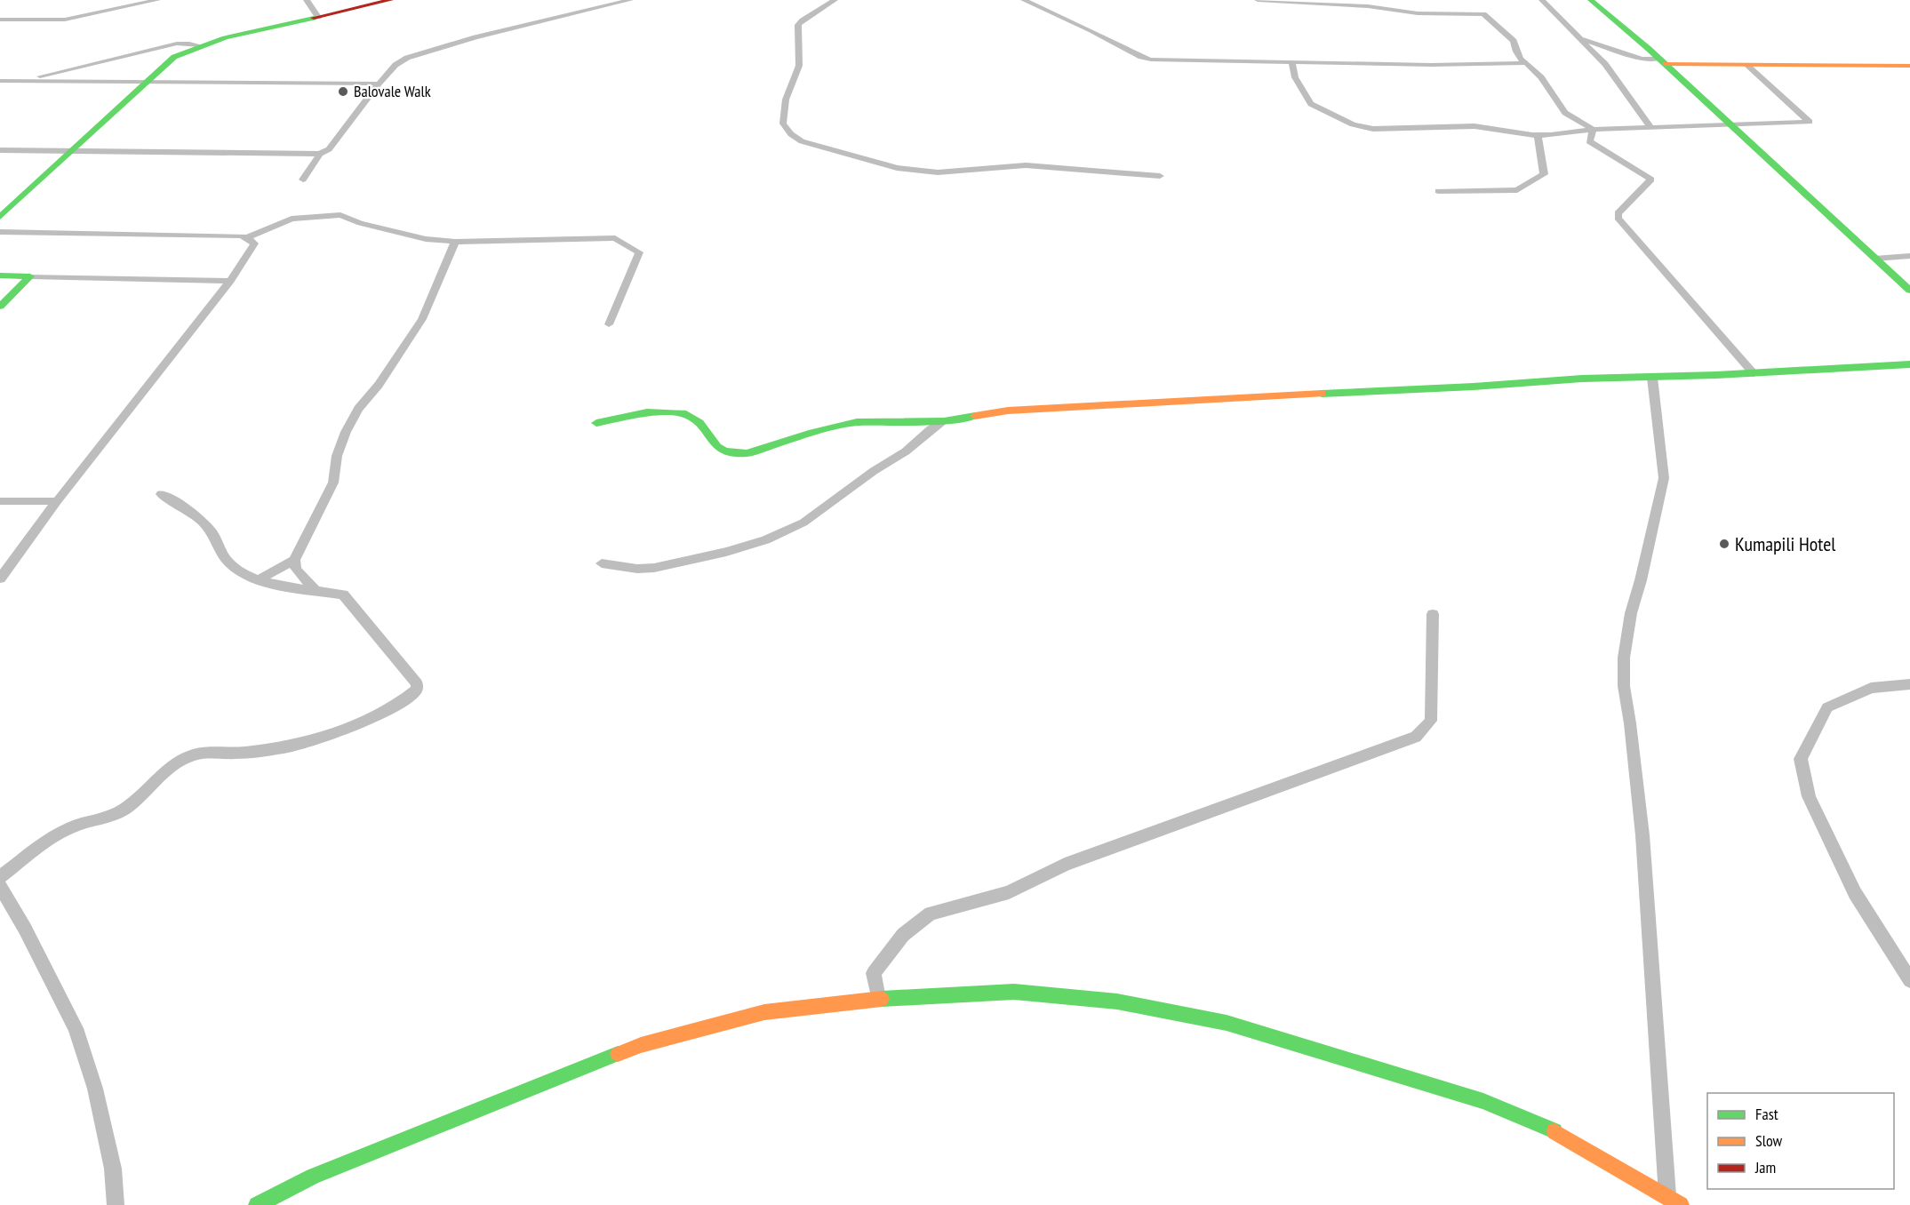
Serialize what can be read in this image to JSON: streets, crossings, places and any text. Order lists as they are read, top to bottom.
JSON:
{
  "places": ["Balovale Walk", "Kumapili Hotel"],
  "legend": ["Fast", "Slow", "Jam"]
}
